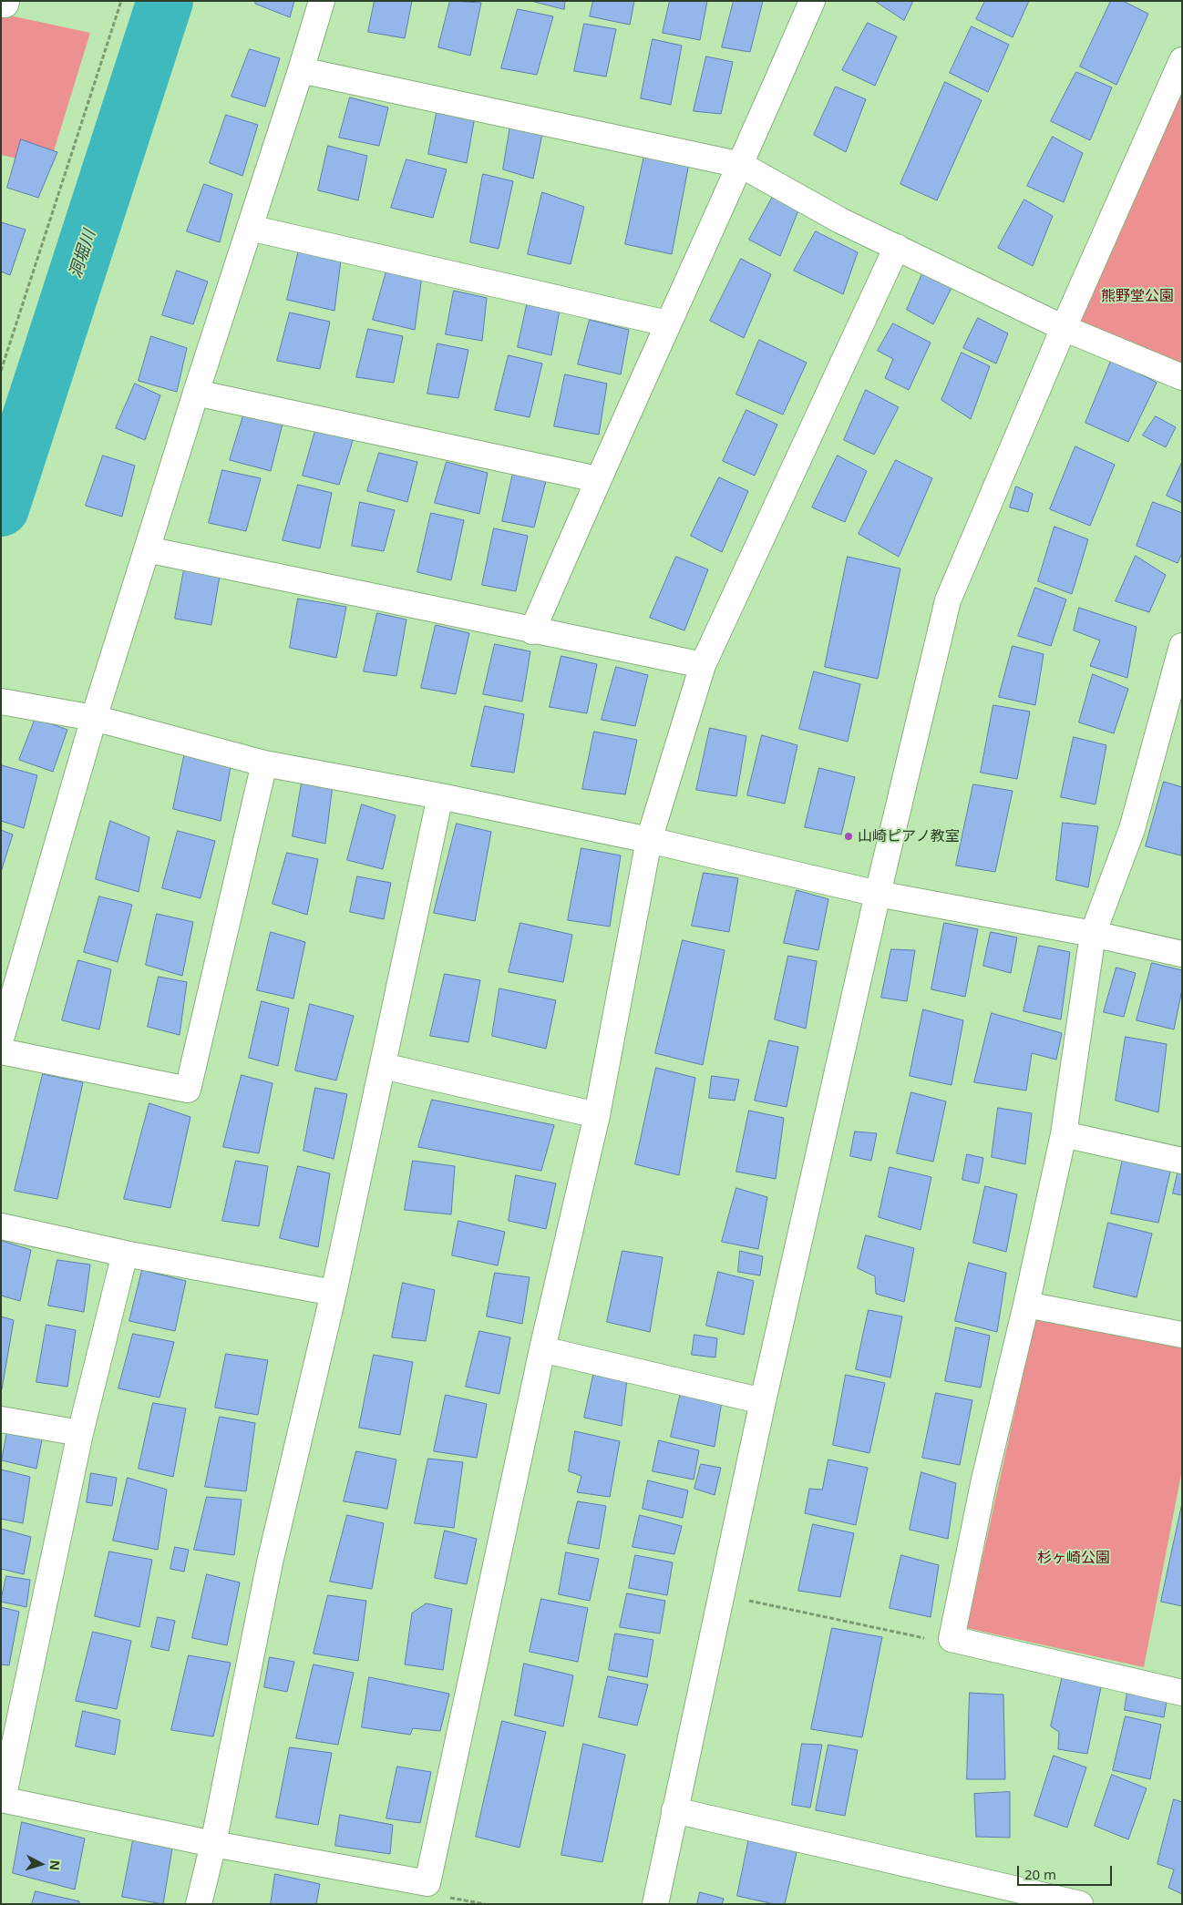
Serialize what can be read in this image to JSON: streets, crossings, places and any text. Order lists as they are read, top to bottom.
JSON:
{
  "water": ["洞堀川"],
  "parks": ["熊野堂公園", "杉ヶ崎公園"],
  "places": ["山崎ピアノ教室"],
  "scale_bar": "20 m",
  "north": "right"
}
